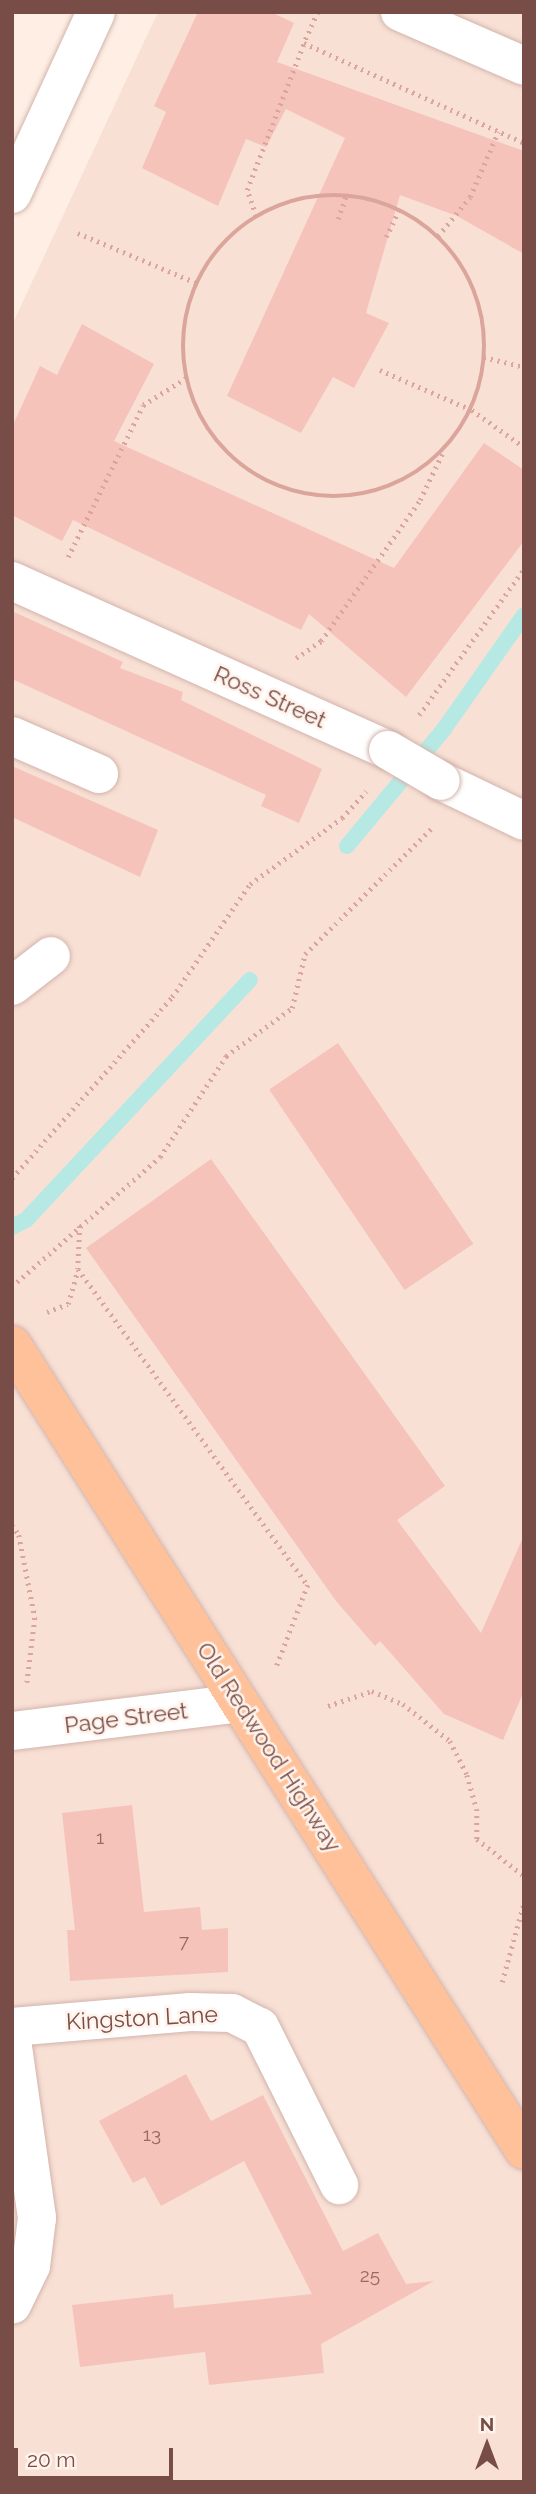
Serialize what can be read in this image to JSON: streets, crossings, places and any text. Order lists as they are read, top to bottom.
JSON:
{
  "streets": {
    "main road": ["Old Redwood Highway"],
    "street": ["Ross Street", "Page Street", "Kingston Lane"]
  },
  "crossings": [
    ["Page Street", "Old Redwood Highway"]
  ],
  "house_numbers": [
    "1",
    "7",
    "13",
    "25"
  ],
  "scale_bar": "20 m",
  "north": "top"
}
